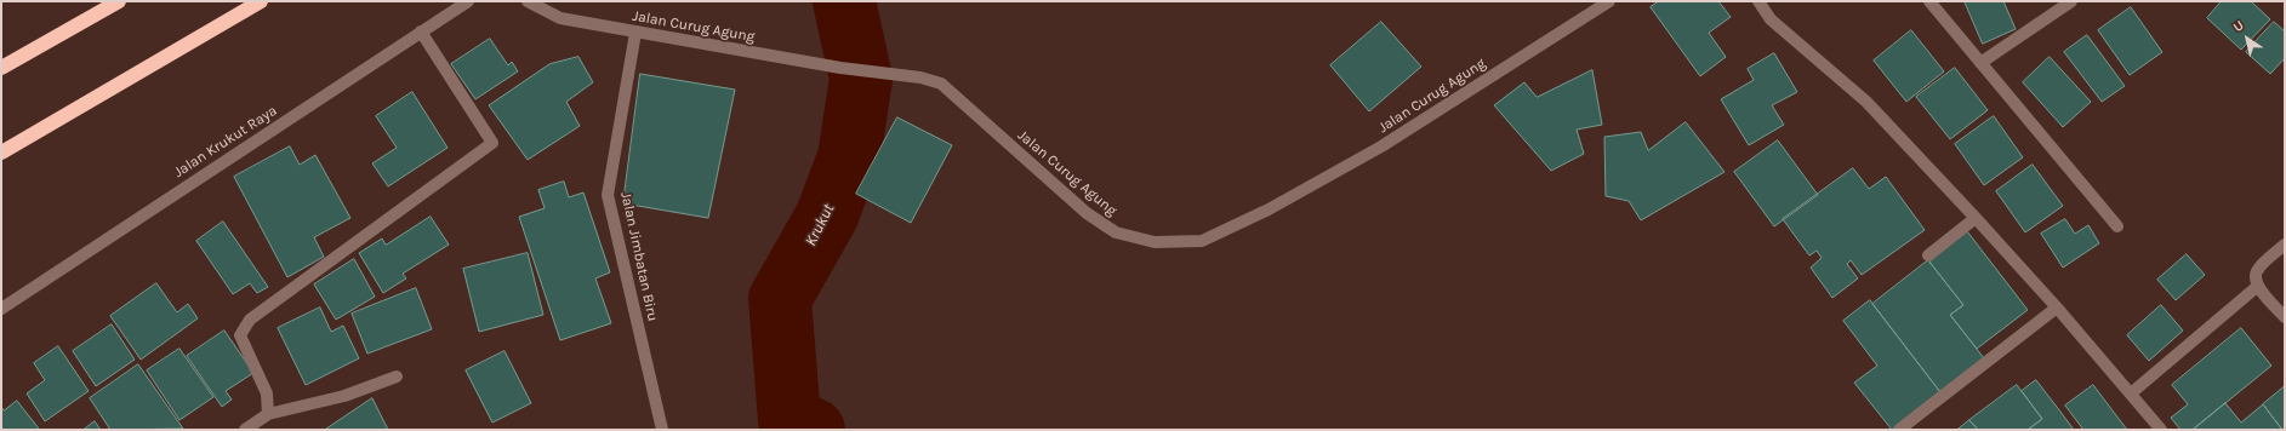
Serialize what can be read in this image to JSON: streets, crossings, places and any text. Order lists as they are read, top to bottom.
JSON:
{
  "streets": {
    "street": ["Jalan Curug Agung", "Jalan Krukut Raya", "Jalan Jimbatan Biru"]
  },
  "crossings": [
    ["Jalan Curug Agung", "Jalan Jimbatan Biru"]
  ],
  "water": ["Krukut"],
  "north": "top left"
}
